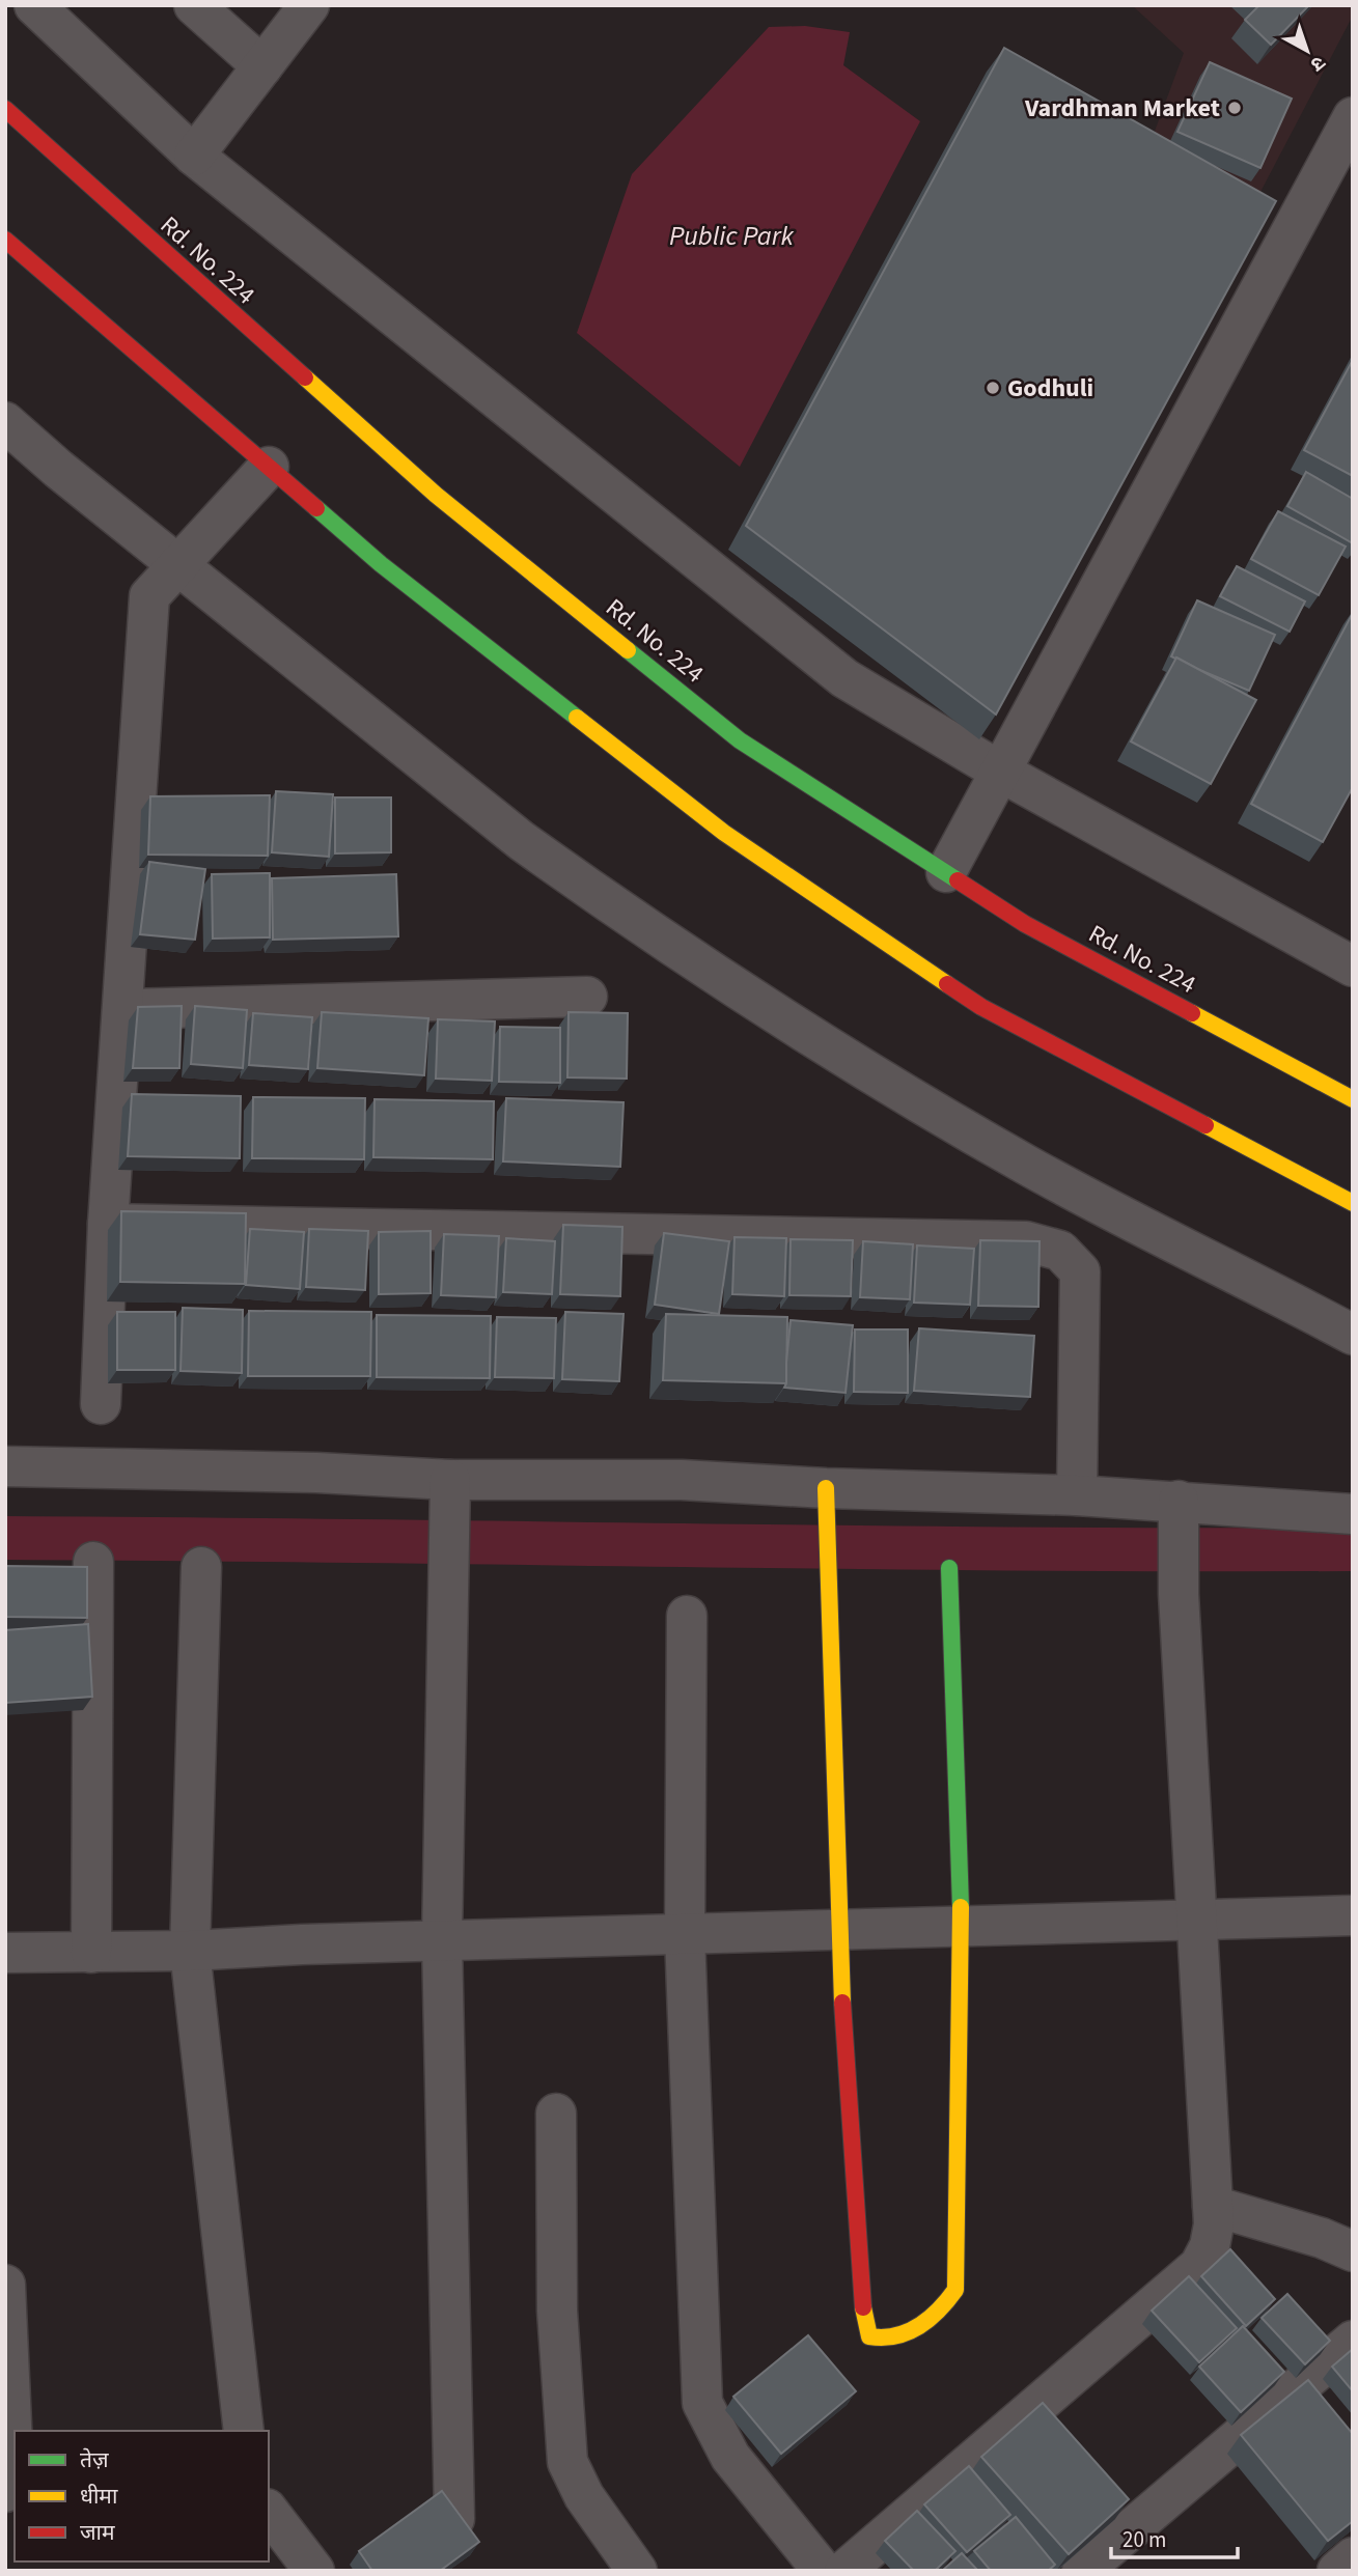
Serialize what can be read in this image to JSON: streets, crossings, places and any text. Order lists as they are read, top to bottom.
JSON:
{
  "streets": {
    "main road": ["Rd. No. 224"]
  },
  "water": ["Public Park"],
  "places": ["Vardhman Market", "Godhuli"],
  "legend": ["तेज़", "धीमा", "जाम"],
  "scale_bar": "20 m",
  "north": "bottom right"
}
